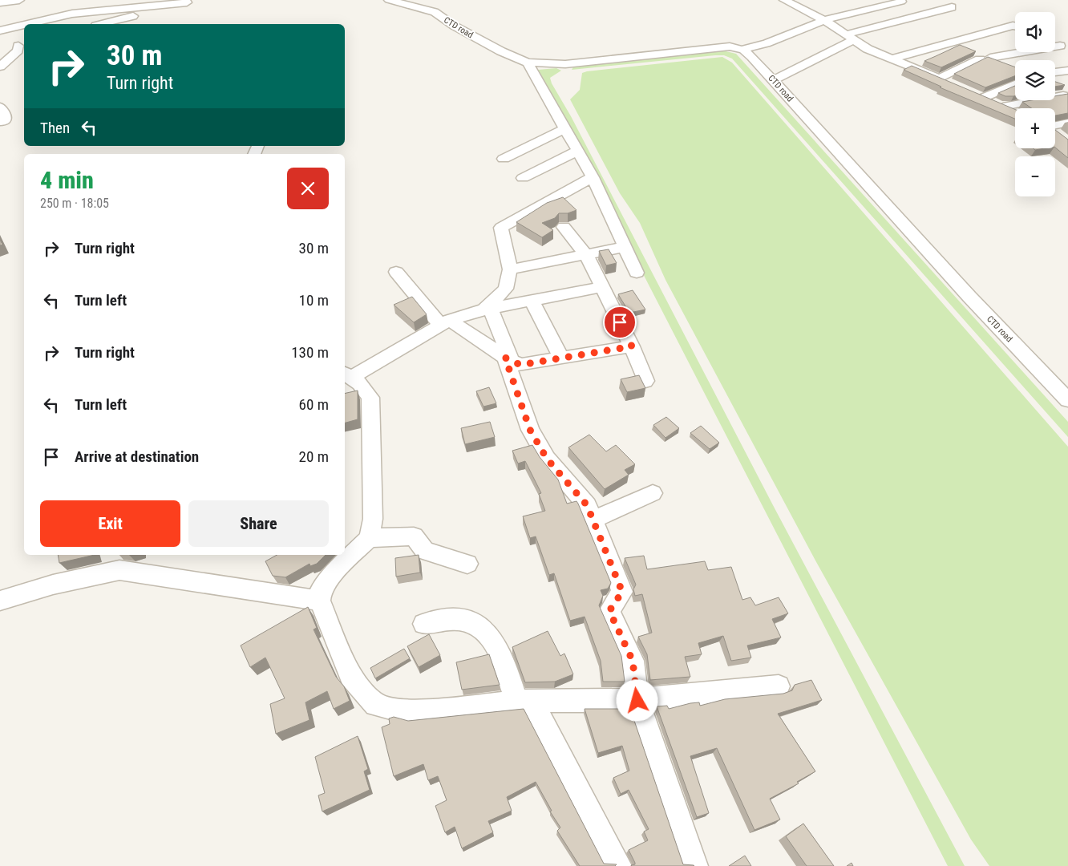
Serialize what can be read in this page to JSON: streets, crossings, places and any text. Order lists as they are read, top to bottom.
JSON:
{
  "streets": {
    "street": ["CTD road"]
  },
  "page": {
    "map_buttons": ["+", "−"],
    "turn": ["30 m", "Turn right"],
    "then": "Then",
    "heading": ["4 min", "250 m · 18:05"],
    "list": [
      {
        "name": "Turn right",
        "value": "30 m"
      },
      {
        "name": "Turn left",
        "value": "10 m"
      },
      {
        "name": "Turn right",
        "value": "130 m"
      },
      {
        "name": "Turn left",
        "value": "60 m"
      },
      {
        "name": "Arrive at destination",
        "value": "20 m"
      }
    ],
    "buttons": ["Exit", "Share"]
  }
}
